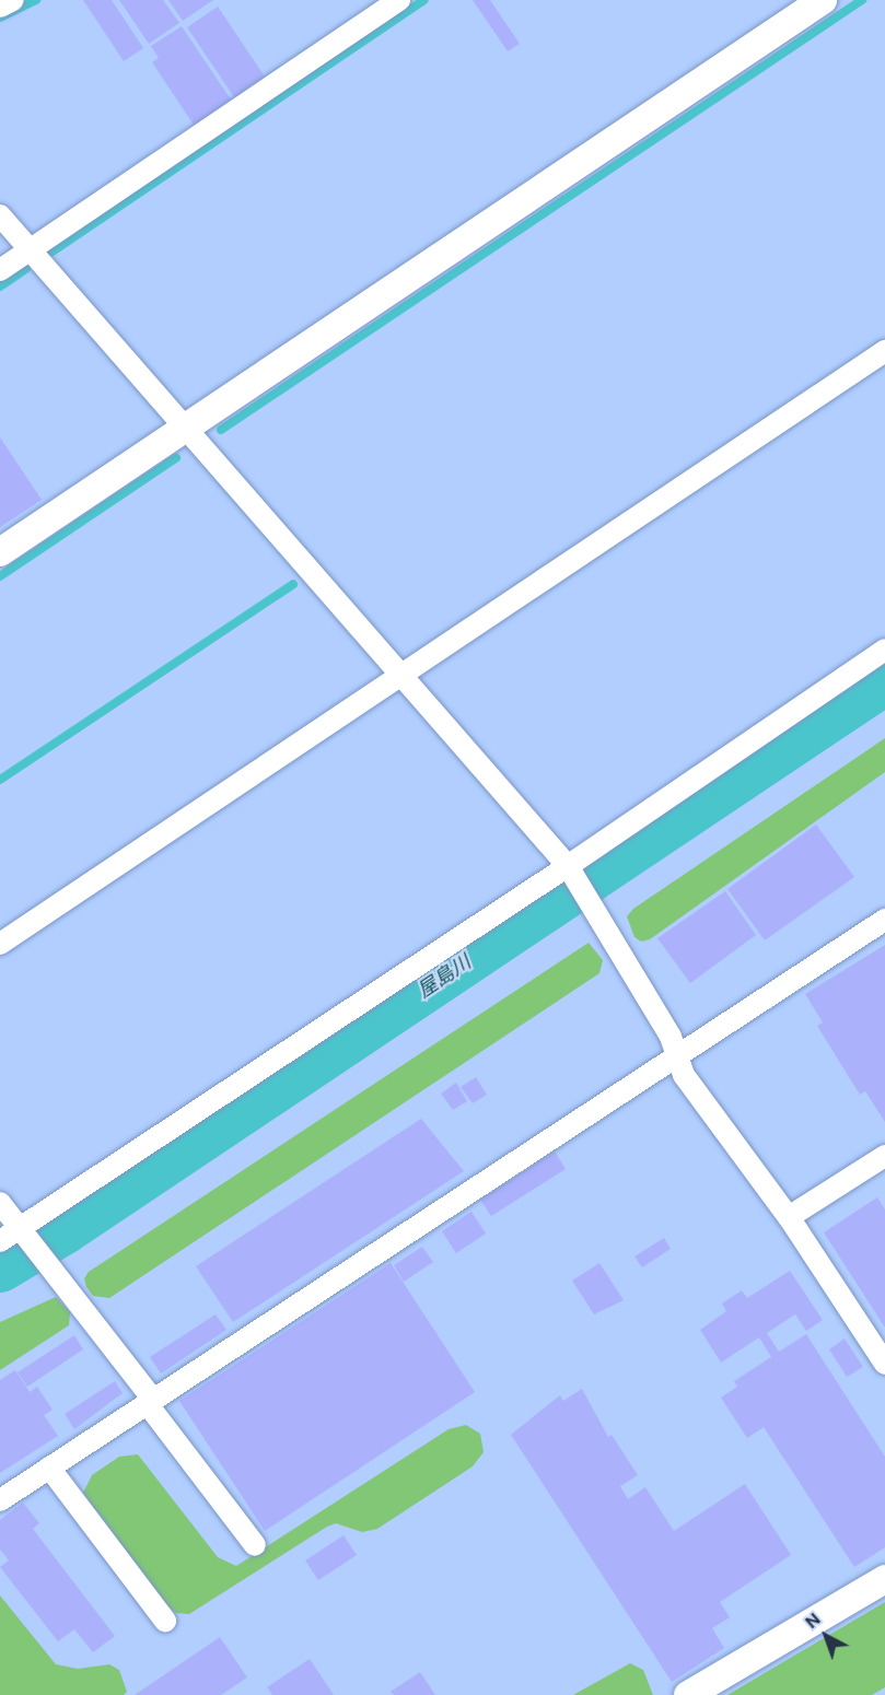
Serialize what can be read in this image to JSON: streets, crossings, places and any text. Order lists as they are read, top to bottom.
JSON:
{
  "water": ["屋島川"],
  "north": "top left"
}
